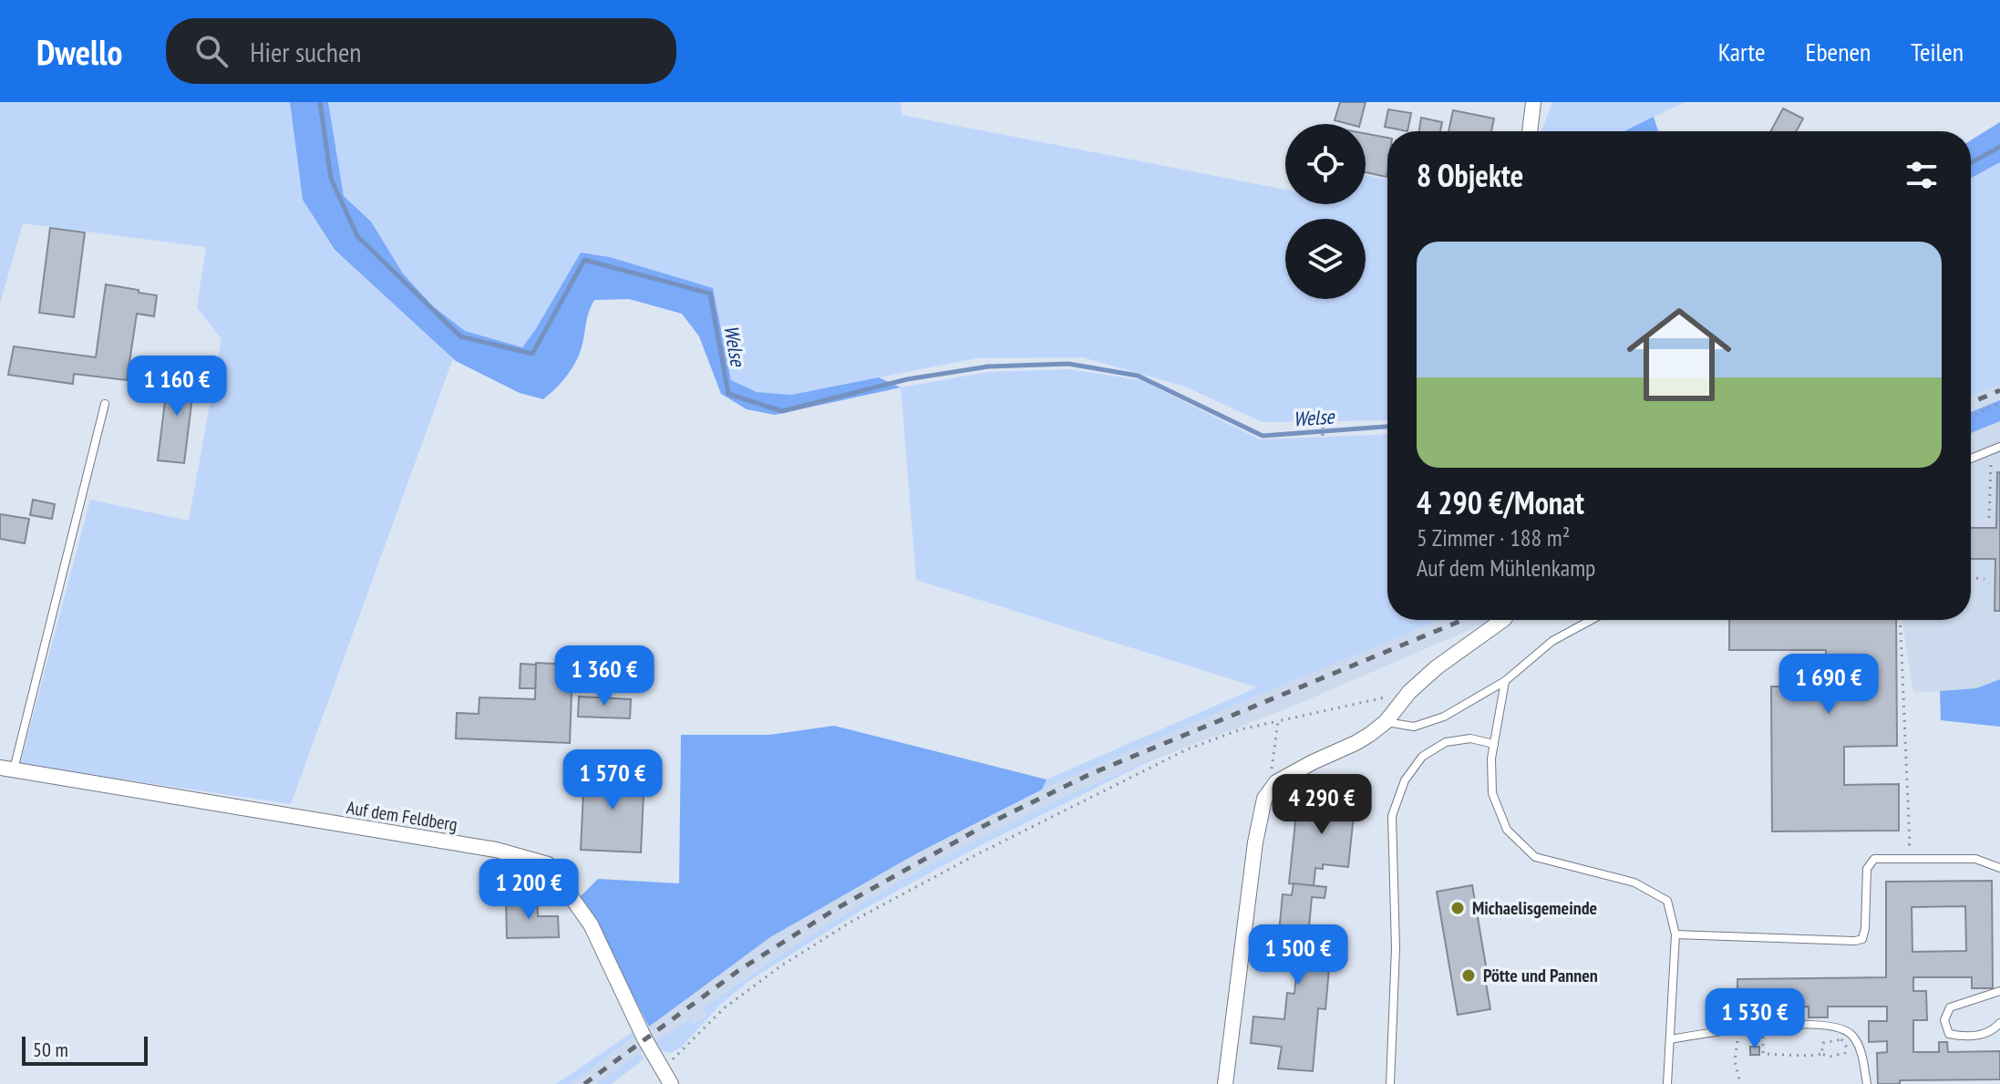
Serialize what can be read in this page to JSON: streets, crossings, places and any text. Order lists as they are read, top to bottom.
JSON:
{
  "streets": {
    "street": ["Auf dem Feldberg"]
  },
  "water": ["Welse"],
  "places": ["Michaelisgemeinde", "Pötte und Pannen"],
  "scale_bar": "50 m",
  "page": {
    "header": "Dwello",
    "search": "Hier suchen",
    "nav": ["Karte", "Ebenen", "Teilen"],
    "heading": "8 Objekte",
    "list": [
      {
        "name": "4 290 €/Monat",
        "note": "5 Zimmer · 188 m² · Auf dem Mühlenkamp"
      }
    ],
    "price": [
      "1 160 €",
      "1 360 €",
      "1 690 €",
      "1 570 €",
      "4 290 €",
      "1 200 €",
      "1 500 €",
      "1 530 €"
    ],
    "scale": "50 m"
  }
}
